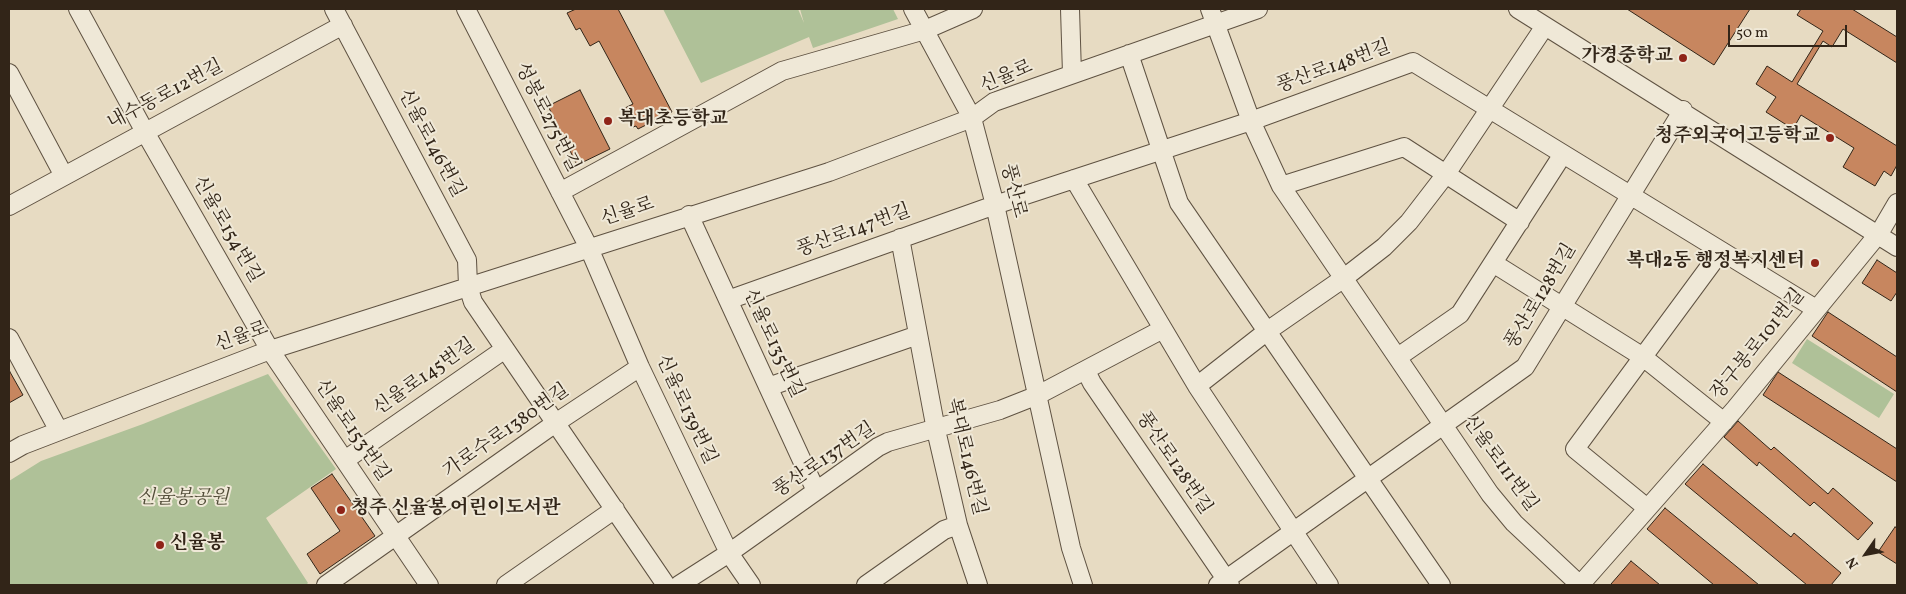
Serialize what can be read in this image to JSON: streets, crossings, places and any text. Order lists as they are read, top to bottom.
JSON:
{
  "streets": {
    "street": [
      "풍산로148번길",
      "신율로",
      "내수동로12번길",
      "성봉로275번길",
      "신율로146번길",
      "풍산로",
      "신율로154번길",
      "풍산로147번길",
      "풍산로128번길",
      "신율로135번길",
      "장구봉로101번길",
      "신율로145번길",
      "신율로139번길",
      "신율로153번길",
      "가로수로1380번길",
      "복대로146번길",
      "풍산로137번길",
      "신율로111번길"
    ]
  },
  "crossings": [
    ["풍산로148번길", "풍산로"],
    ["풍산로148번길", "풍산로147번길"],
    ["풍산로148번길", "풍산로128번길"],
    ["풍산로148번길", "장구봉로101번길"],
    ["풍산로148번길", "신율로111번길"],
    ["신율로", "성봉로275번길"],
    ["신율로", "신율로146번길"],
    ["신율로", "풍산로"],
    ["신율로", "신율로154번길"],
    ["신율로", "신율로135번길"],
    ["신율로", "신율로145번길"],
    ["신율로", "신율로139번길"],
    ["신율로", "신율로153번길"],
    ["신율로", "신율로111번길"],
    ["내수동로12번길", "신율로146번길"],
    ["내수동로12번길", "신율로154번길"],
    ["성봉로275번길", "신율로139번길"],
    ["신율로146번길", "신율로145번길"],
    ["풍산로", "풍산로147번길"],
    ["풍산로", "풍산로137번길"],
    ["신율로154번길", "신율로153번길"],
    ["풍산로147번길", "신율로135번길"],
    ["풍산로147번길", "복대로146번길"],
    ["풍산로128번길", "신율로111번길"],
    ["신율로135번길", "풍산로137번길"],
    ["장구봉로101번길", "신율로111번길"],
    ["신율로145번길", "신율로153번길"],
    ["신율로145번길", "가로수로1380번길"],
    ["신율로139번길", "가로수로1380번길"],
    ["신율로139번길", "풍산로137번길"],
    ["신율로153번길", "가로수로1380번길"],
    ["복대로146번길", "풍산로137번길"]
  ],
  "parks": ["신율봉공원"],
  "places": [
    "가경중학교",
    "복대초등학교",
    "청주외국어고등학교",
    "복대2동 행정복지센터",
    "청주 신율봉 어린이도서관",
    "신율봉"
  ],
  "scale_bar": "50 m",
  "north": "bottom left"
}
